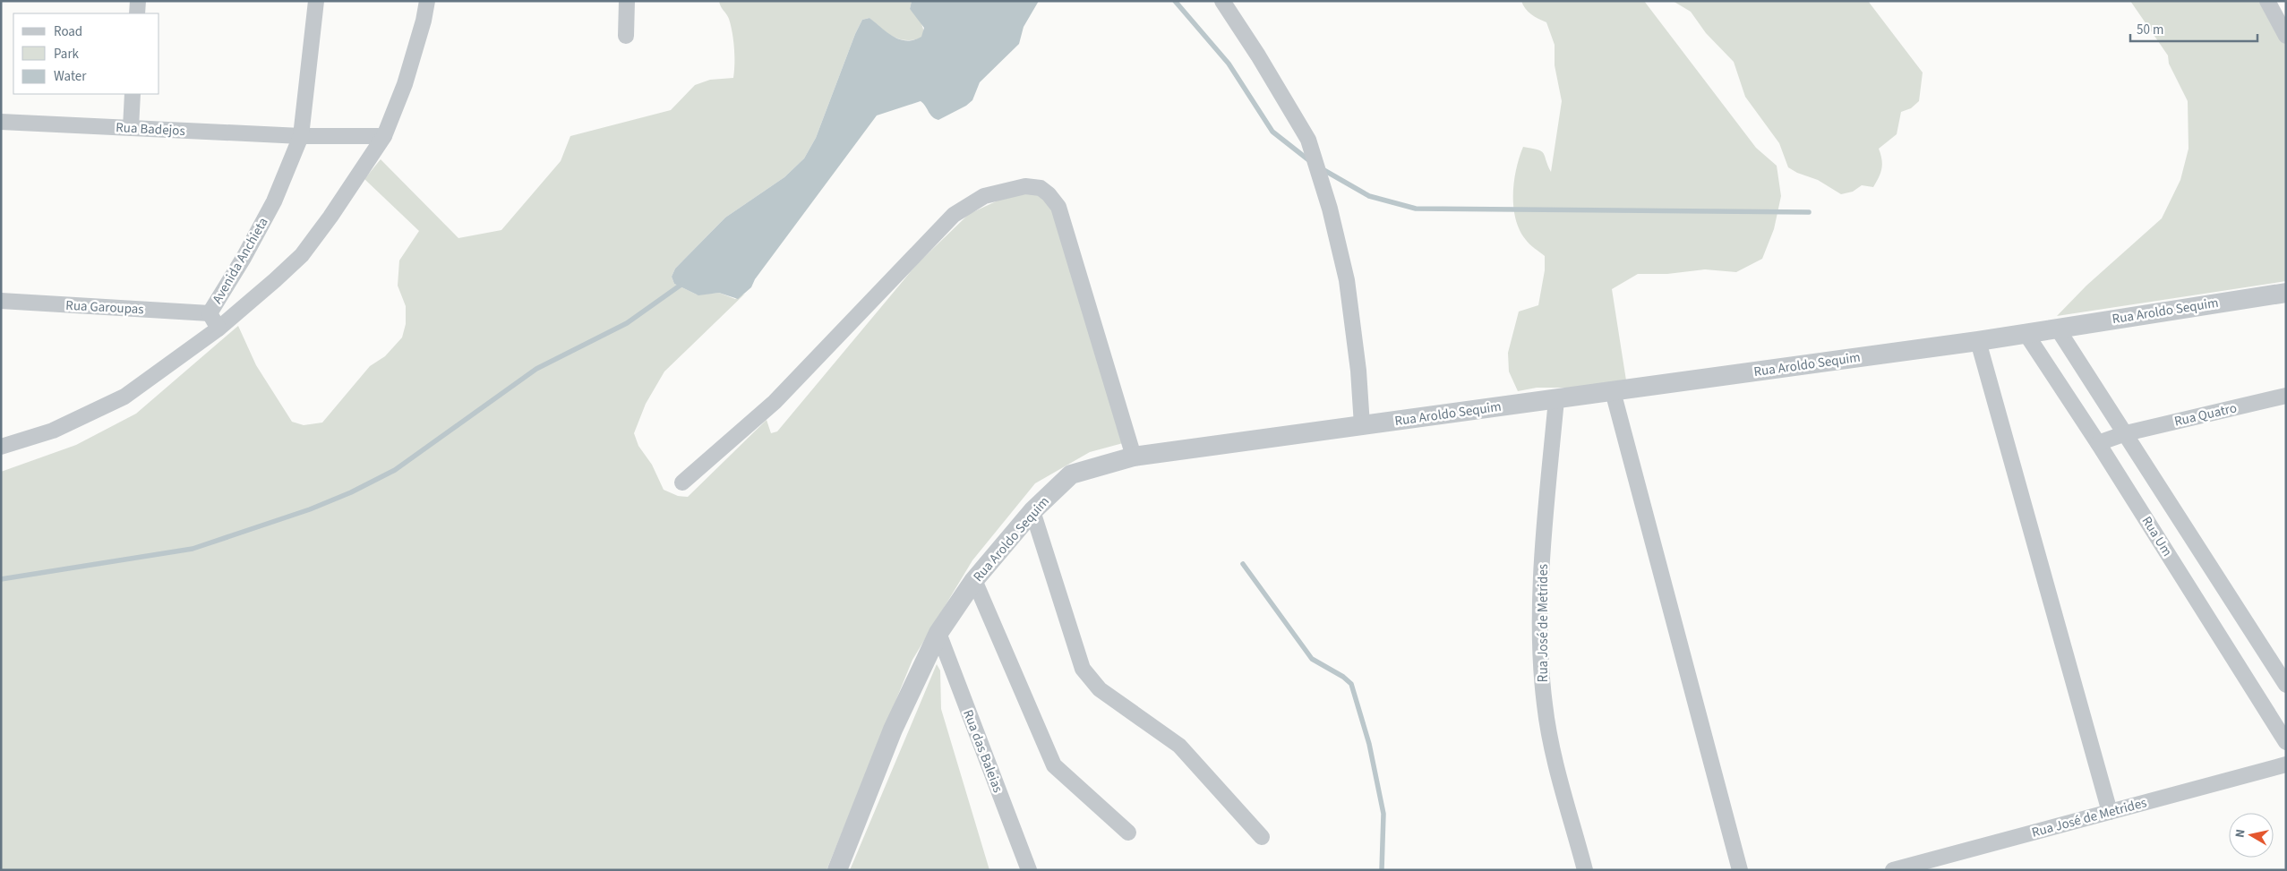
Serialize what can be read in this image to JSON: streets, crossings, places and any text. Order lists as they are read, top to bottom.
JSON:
{
  "streets": {
    "street": [
      "Rua Badejos",
      "Avenida Anchieta",
      "Rua Garoupas",
      "Rua Aroldo Sequim",
      "Rua Quatro",
      "Rua Um",
      "Rua José de Metrides",
      "Rua das Baleias"
    ]
  },
  "crossings": [
    ["Rua Badejos", "Avenida Anchieta"],
    ["Avenida Anchieta", "Rua Garoupas"],
    ["Rua Aroldo Sequim", "Rua Um"],
    ["Rua Aroldo Sequim", "Rua José de Metrides"],
    ["Rua Aroldo Sequim", "Rua das Baleias"],
    ["Rua Quatro", "Rua Um"]
  ],
  "legend": ["Road", "Park", "Water"],
  "scale_bar": "50 m",
  "north": "left"
}
